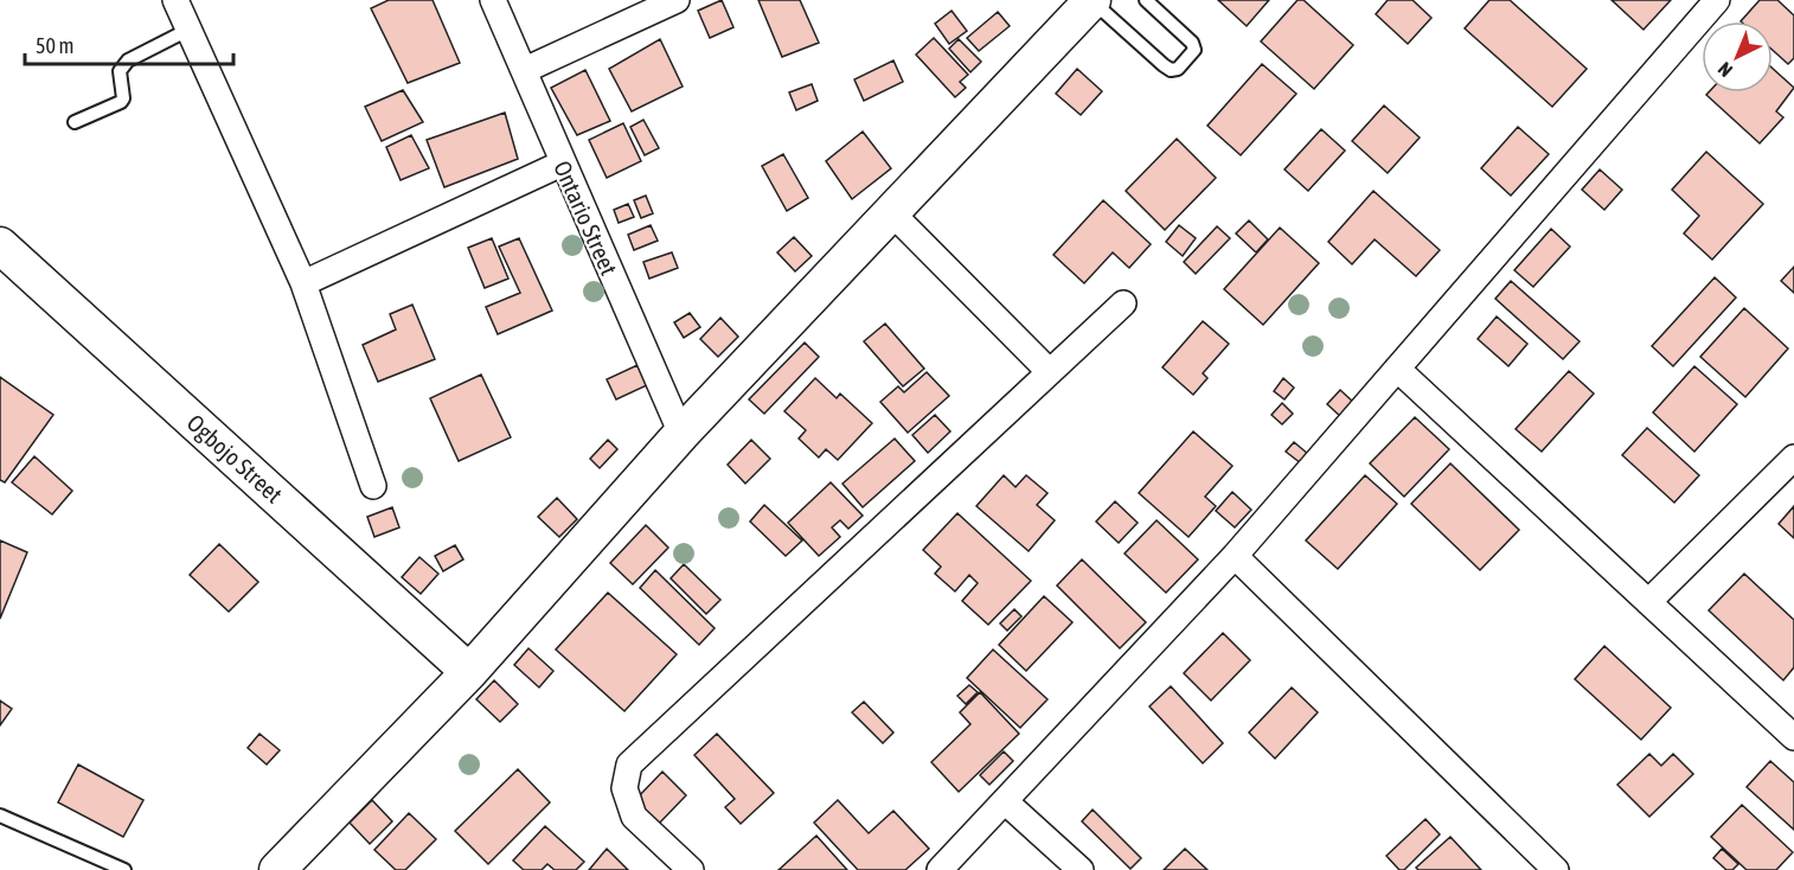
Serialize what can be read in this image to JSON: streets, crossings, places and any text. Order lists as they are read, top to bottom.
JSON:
{
  "streets": {
    "street": ["Ontario Street", "Ogbojo Street"]
  },
  "scale_bar": "50 m",
  "north": "bottom left"
}
